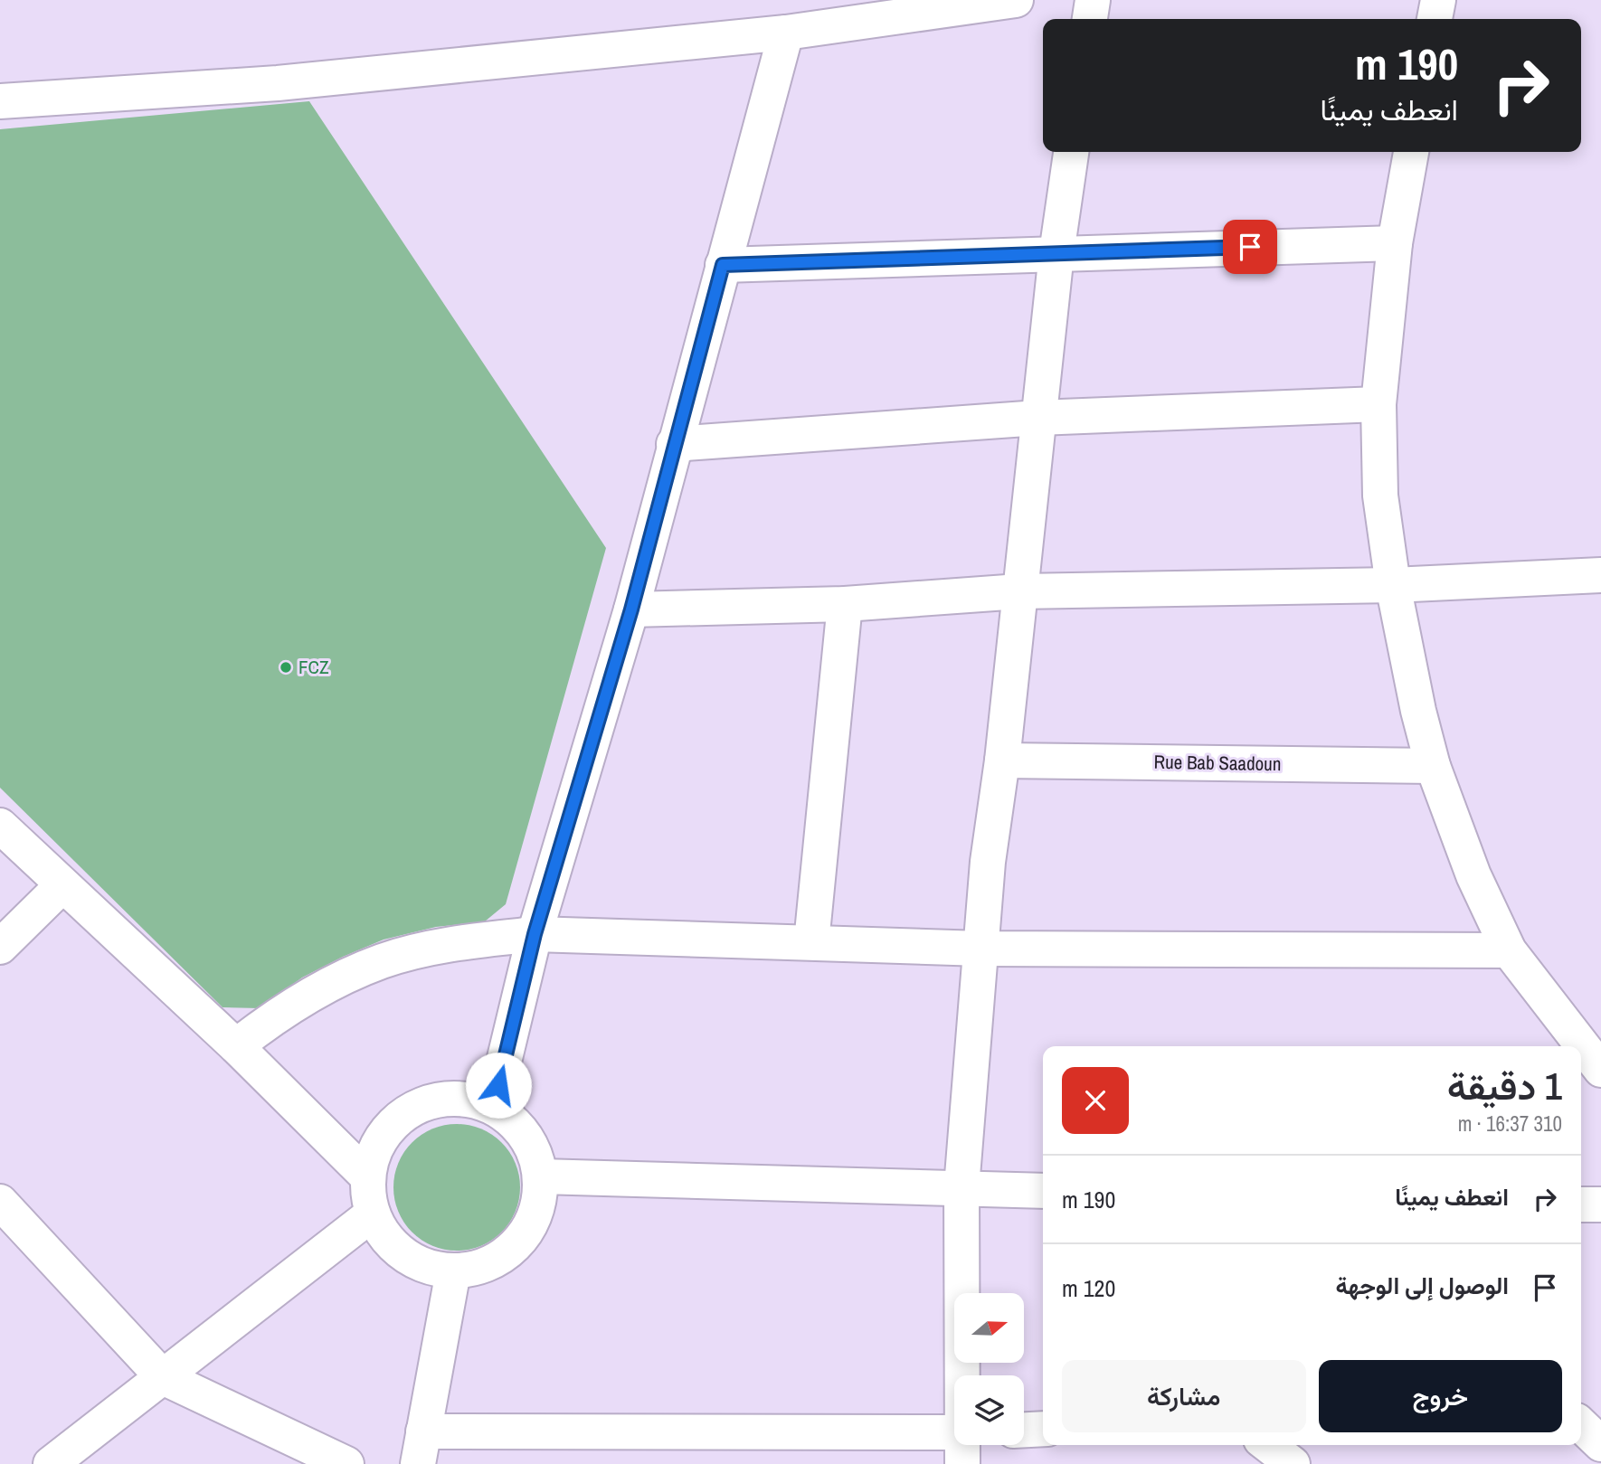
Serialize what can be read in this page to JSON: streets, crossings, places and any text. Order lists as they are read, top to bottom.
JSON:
{
  "streets": {
    "street": ["Rue Bab Saadoun"]
  },
  "places": ["FCZ"],
  "north": "right",
  "page": {
    "turn": ["190 m", "انعطف يمينًا"],
    "heading": ["1 دقيقة", "310 m · 16:37"],
    "list": [
      {
        "name": "انعطف يمينًا",
        "value": "190 m"
      },
      {
        "name": "الوصول إلى الوجهة",
        "value": "120 m"
      }
    ],
    "buttons": ["خروج", "مشاركة"]
  }
}
